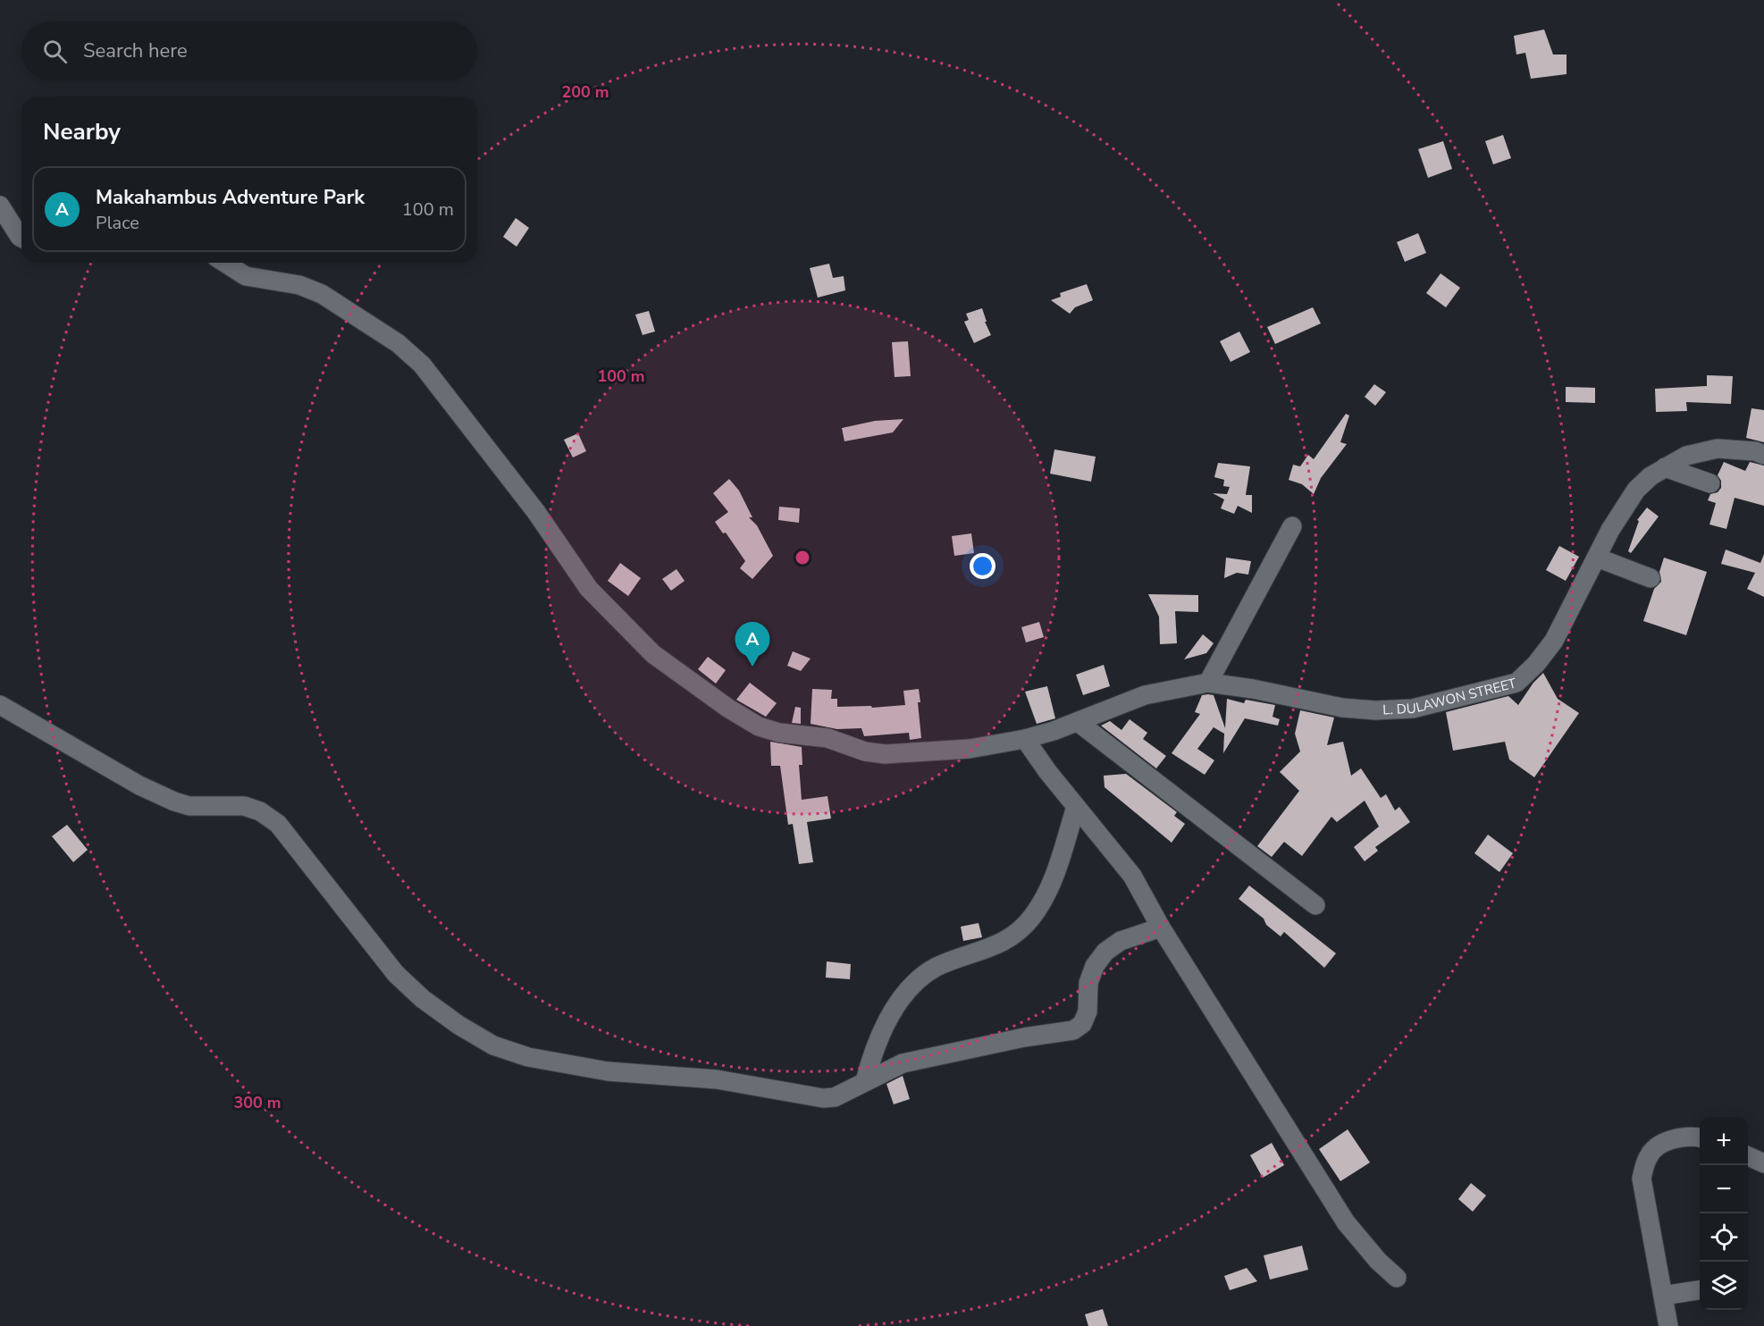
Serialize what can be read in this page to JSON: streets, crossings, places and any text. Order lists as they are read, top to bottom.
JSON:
{
  "streets": {
    "street": ["L. DULAWON STREET"]
  },
  "page": {
    "search": "Search here",
    "heading": "Nearby",
    "list": [
      {
        "mark": "A",
        "name": "Makahambus Adventure Park",
        "note": "Place",
        "value": "100 m"
      }
    ],
    "pins": "A",
    "map_buttons": ["+", "−"]
  },
  "rings": ["200 m", "100 m", "300 m"]
}
